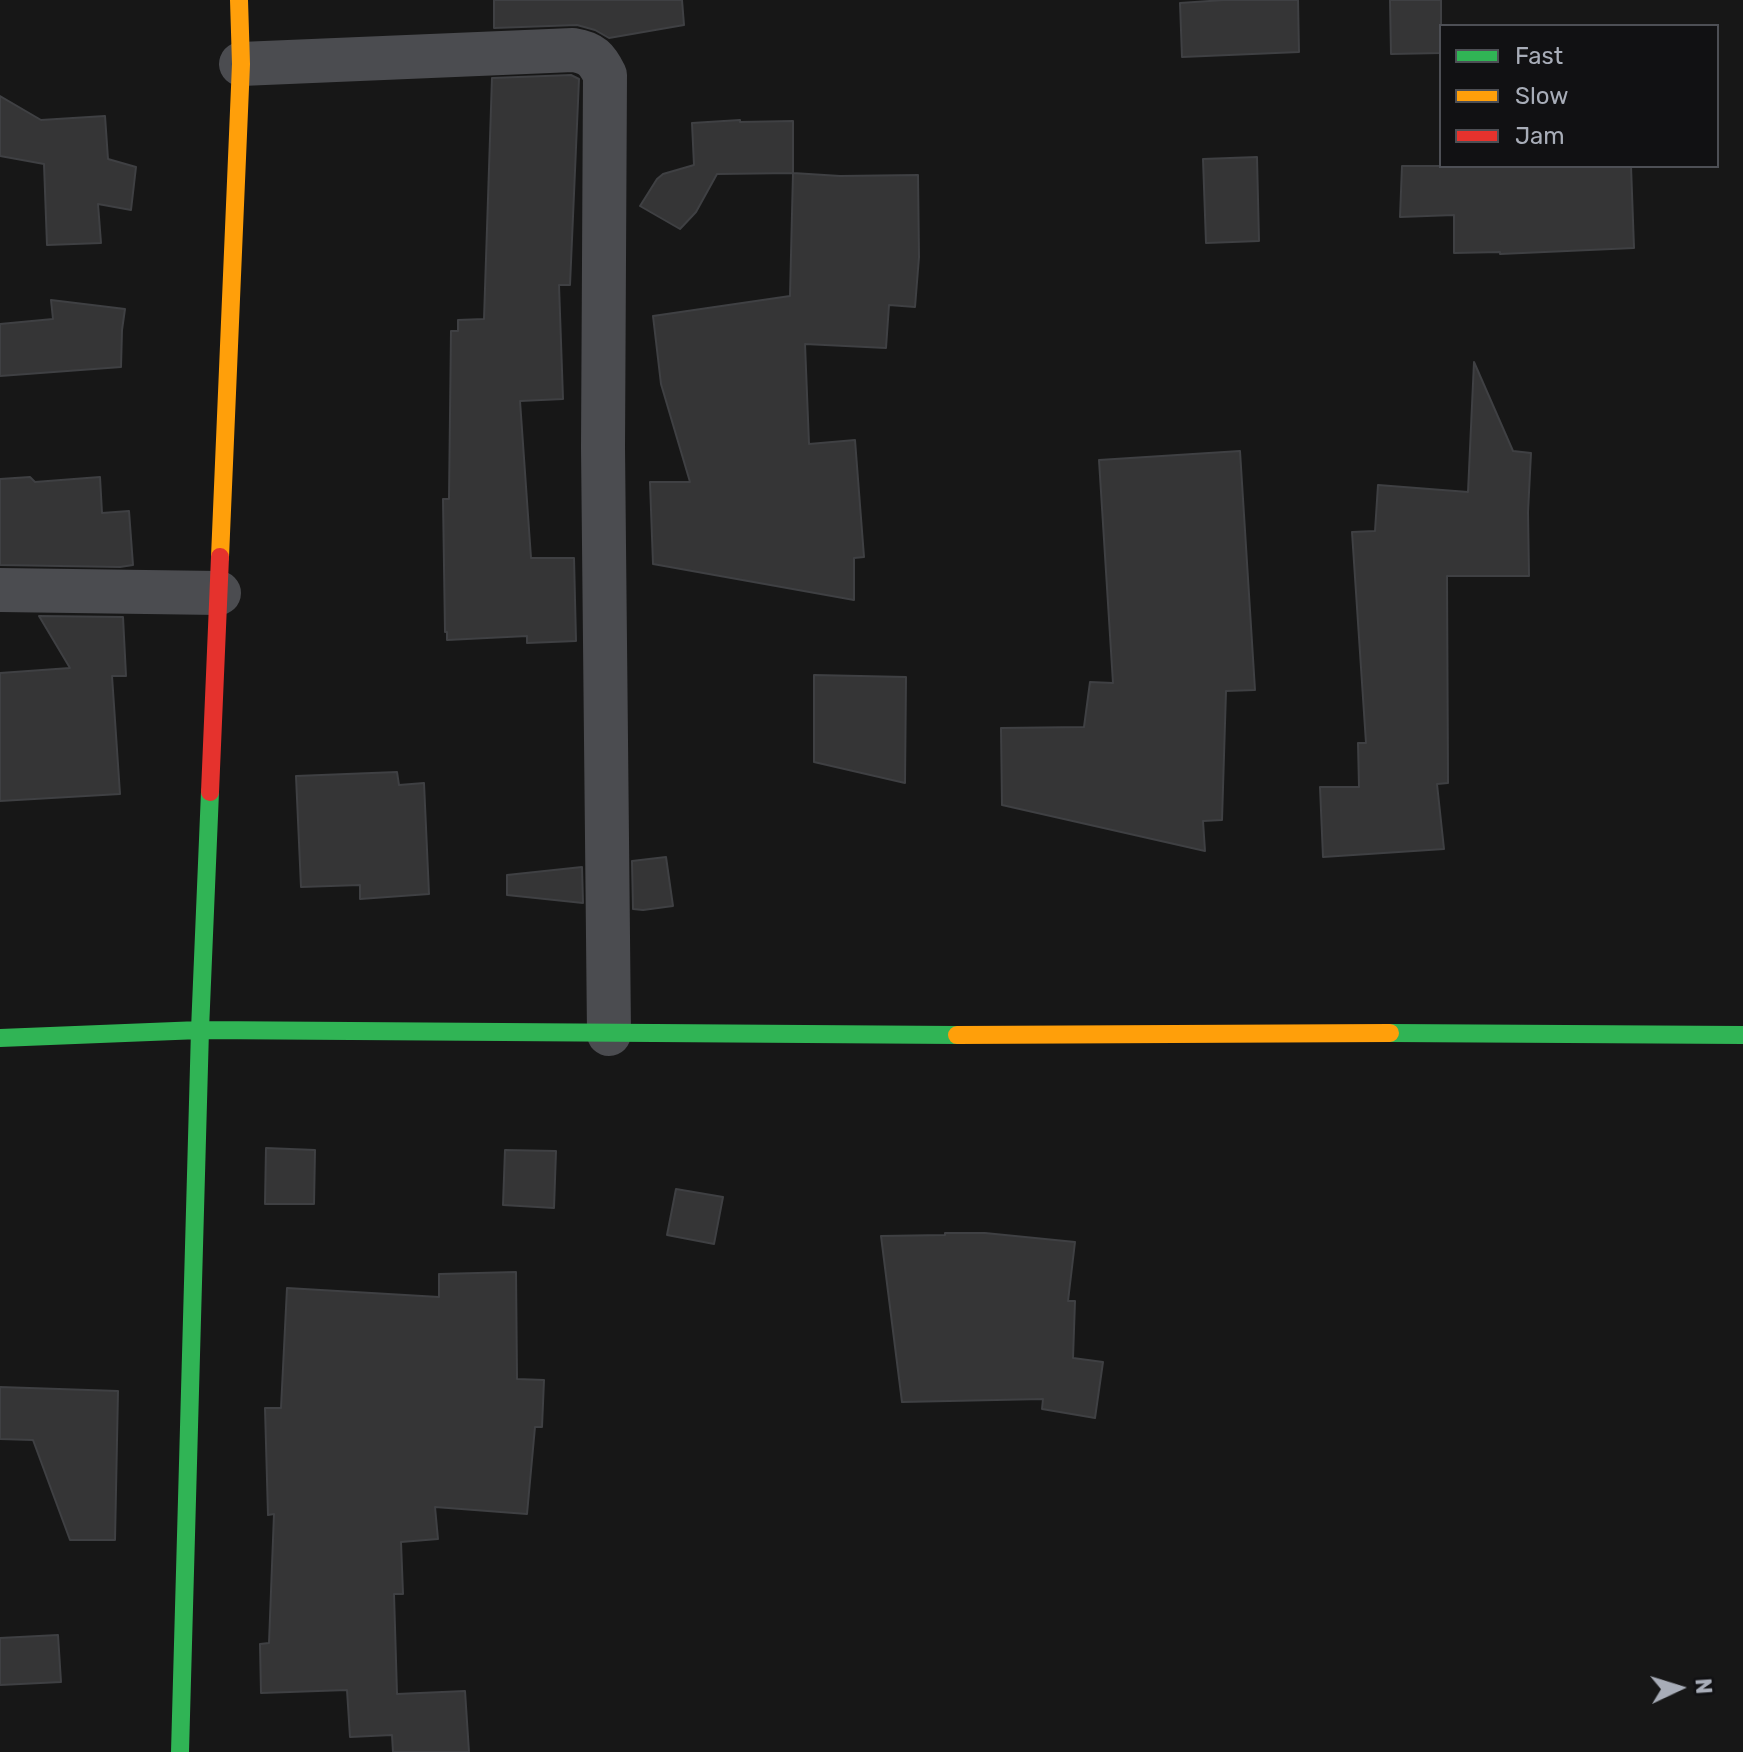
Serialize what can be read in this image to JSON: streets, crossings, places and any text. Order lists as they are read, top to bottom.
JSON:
{
  "legend": ["Fast", "Slow", "Jam"],
  "north": "right"
}
